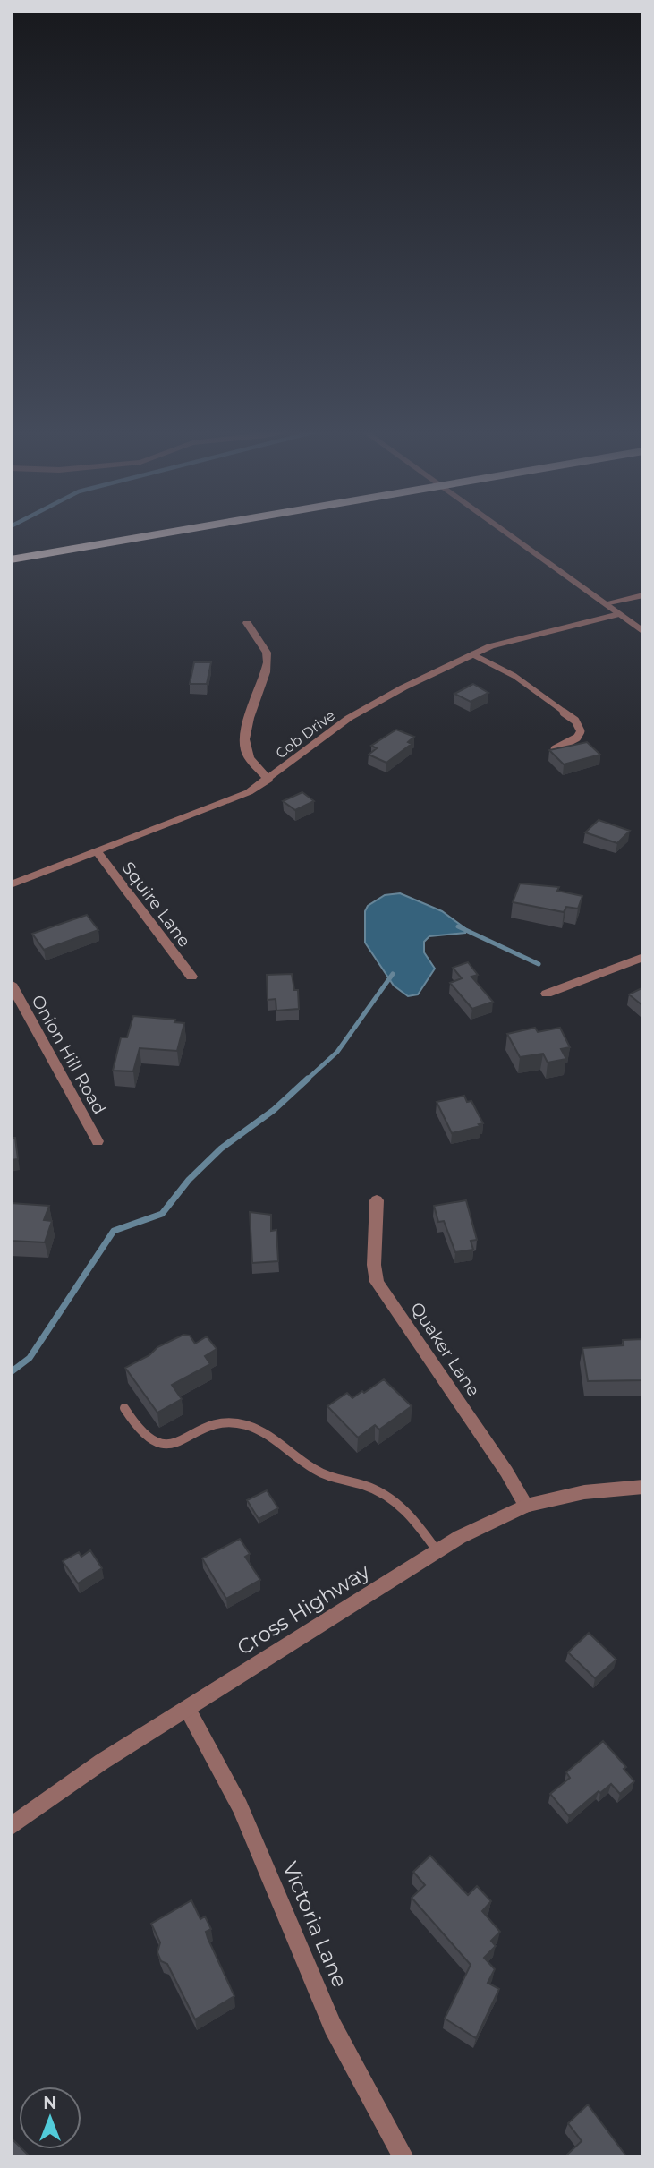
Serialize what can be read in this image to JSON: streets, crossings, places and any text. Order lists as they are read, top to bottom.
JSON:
{
  "streets": {
    "street": [
      "Cob Drive",
      "Squire Lane",
      "Onion Hill Road",
      "Quaker Lane",
      "Cross Highway",
      "Victoria Lane"
    ]
  },
  "crossings": [
    ["Cob Drive", "Squire Lane"],
    ["Quaker Lane", "Cross Highway"],
    ["Cross Highway", "Victoria Lane"]
  ],
  "north": "top"
}
